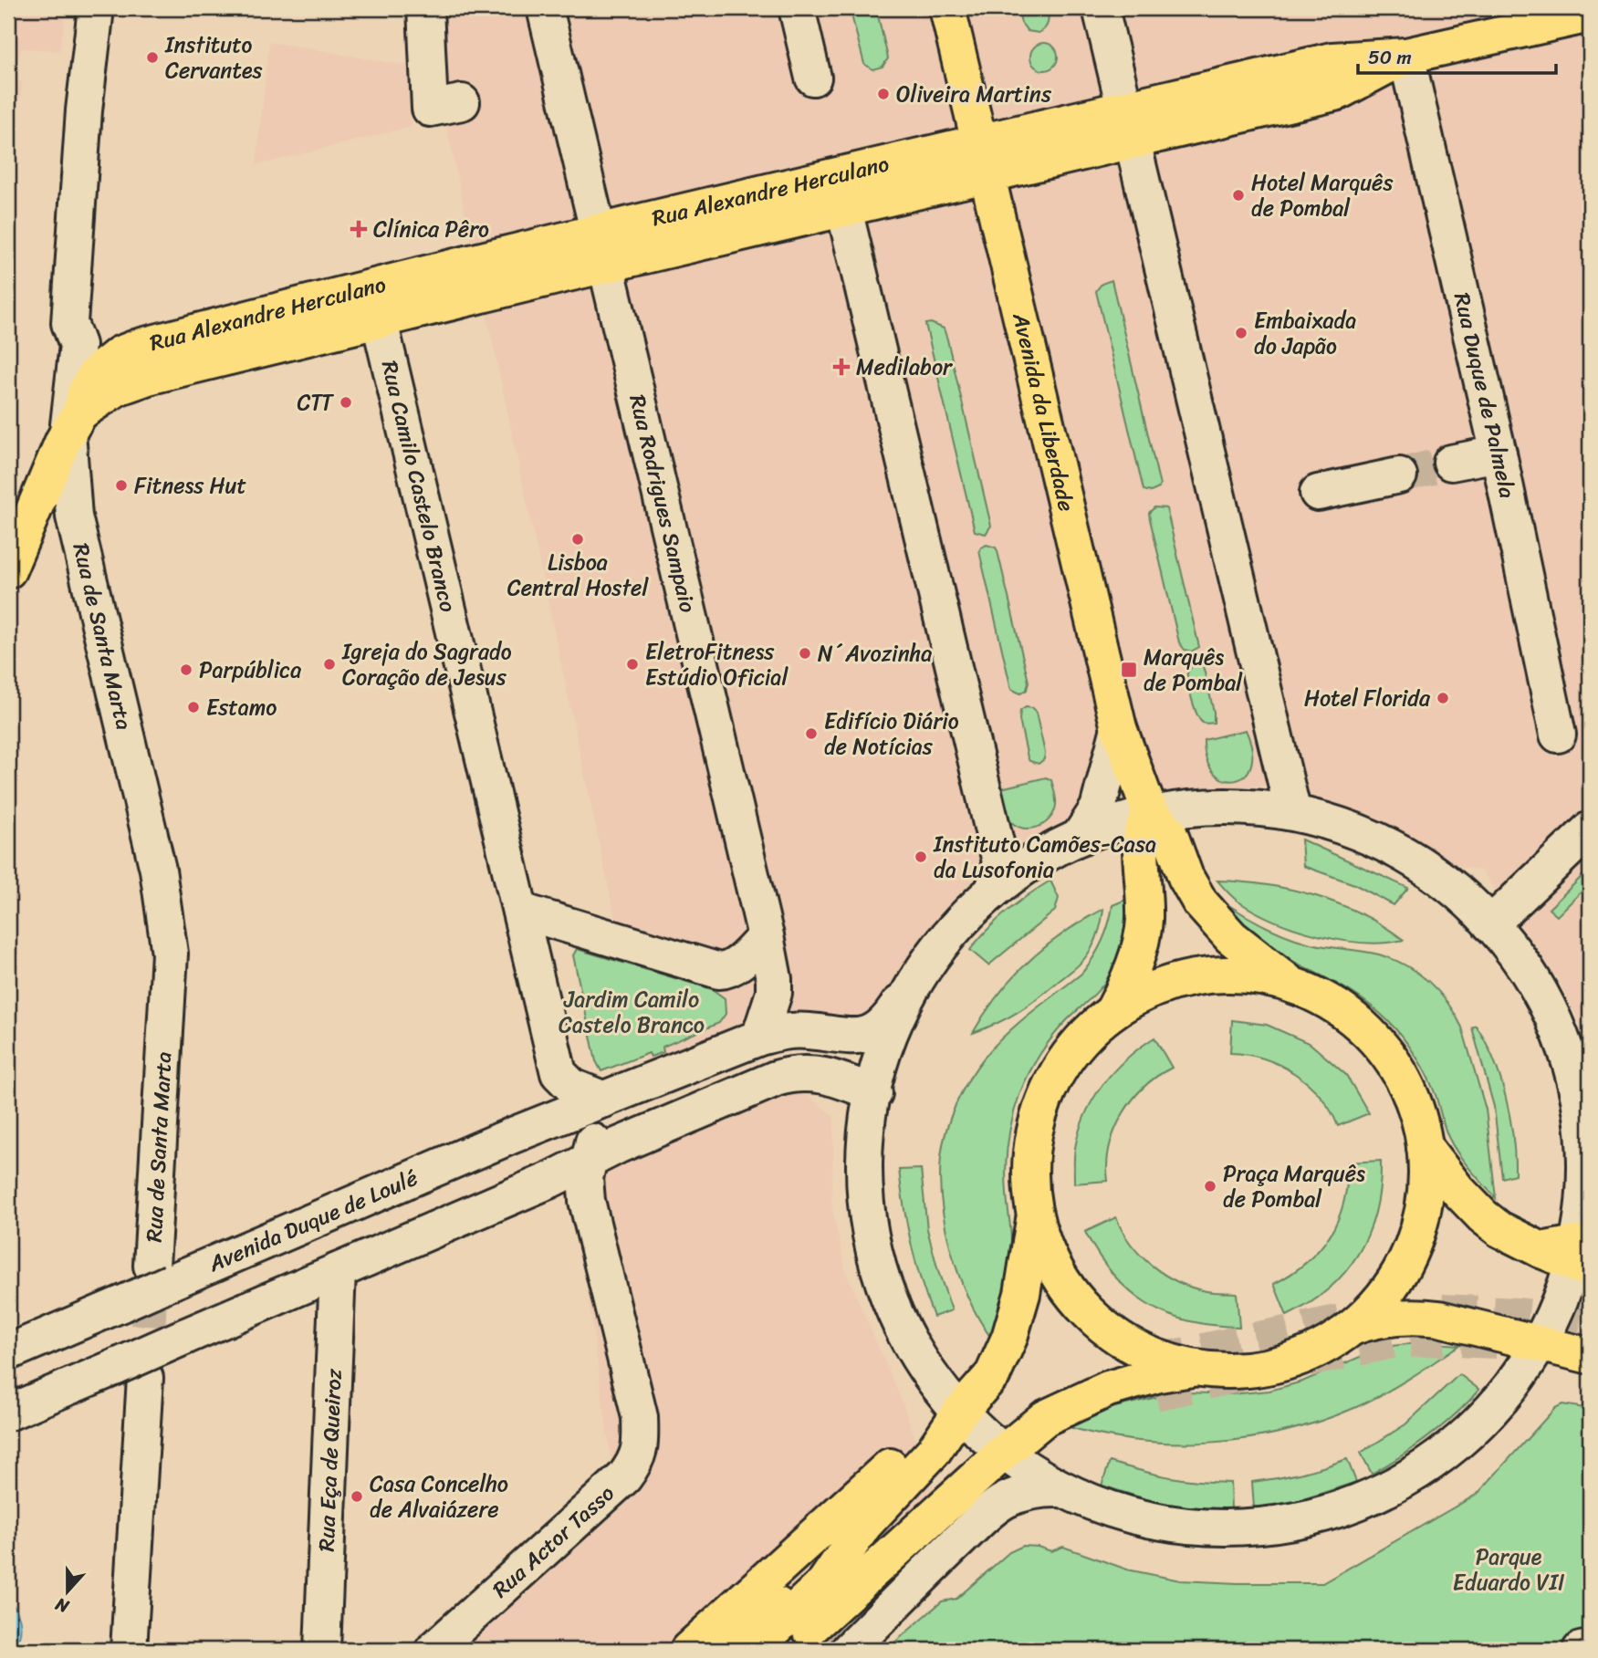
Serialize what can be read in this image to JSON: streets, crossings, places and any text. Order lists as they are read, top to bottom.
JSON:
{
  "streets": {
    "main road": ["Rua Alexandre Herculano", "Avenida da Liberdade"],
    "street": [
      "Rua Duque de Palmela",
      "Rua Camilo Castelo Branco",
      "Rua Rodrigues Sampaio",
      "Rua de Santa Marta",
      "Avenida Duque de Loulé",
      "Rua Eça de Queiroz",
      "Rua Actor Tasso"
    ]
  },
  "crossings": [
    ["Rua Alexandre Herculano", "Rua Duque de Palmela"],
    ["Rua Alexandre Herculano", "Avenida da Liberdade"],
    ["Rua Alexandre Herculano", "Rua Camilo Castelo Branco"],
    ["Rua Alexandre Herculano", "Rua Rodrigues Sampaio"],
    ["Rua Camilo Castelo Branco", "Avenida Duque de Loulé"],
    ["Rua Rodrigues Sampaio", "Avenida Duque de Loulé"],
    ["Rua de Santa Marta", "Avenida Duque de Loulé"]
  ],
  "parks": ["Jardim Camilo Castelo Branco", "Parque Eduardo VII"],
  "places": {
    "other": [
      "Instituto Cervantes",
      "Oliveira Martins",
      "Hotel Marquês de Pombal",
      "Embaixada do Japão",
      "CTT",
      "Fitness Hut",
      "Lisboa Central Hostel",
      "N´Avozinha",
      "Igreja do Sagrado Coração de Jesus",
      "EletroFitness Estúdio Oficial",
      "Parpública",
      "Hotel Florida",
      "Estamo",
      "Edifício Diário de Notícias",
      "Instituto Camões-Casa da Lusofonia",
      "Praça Marquês de Pombal",
      "Casa Concelho de Alvaiázere"
    ],
    "health": ["Clínica Pêro", "Medilabor"],
    "transit": ["Marquês de Pombal"]
  },
  "scale_bar": "50 m",
  "north": "bottom"
}
